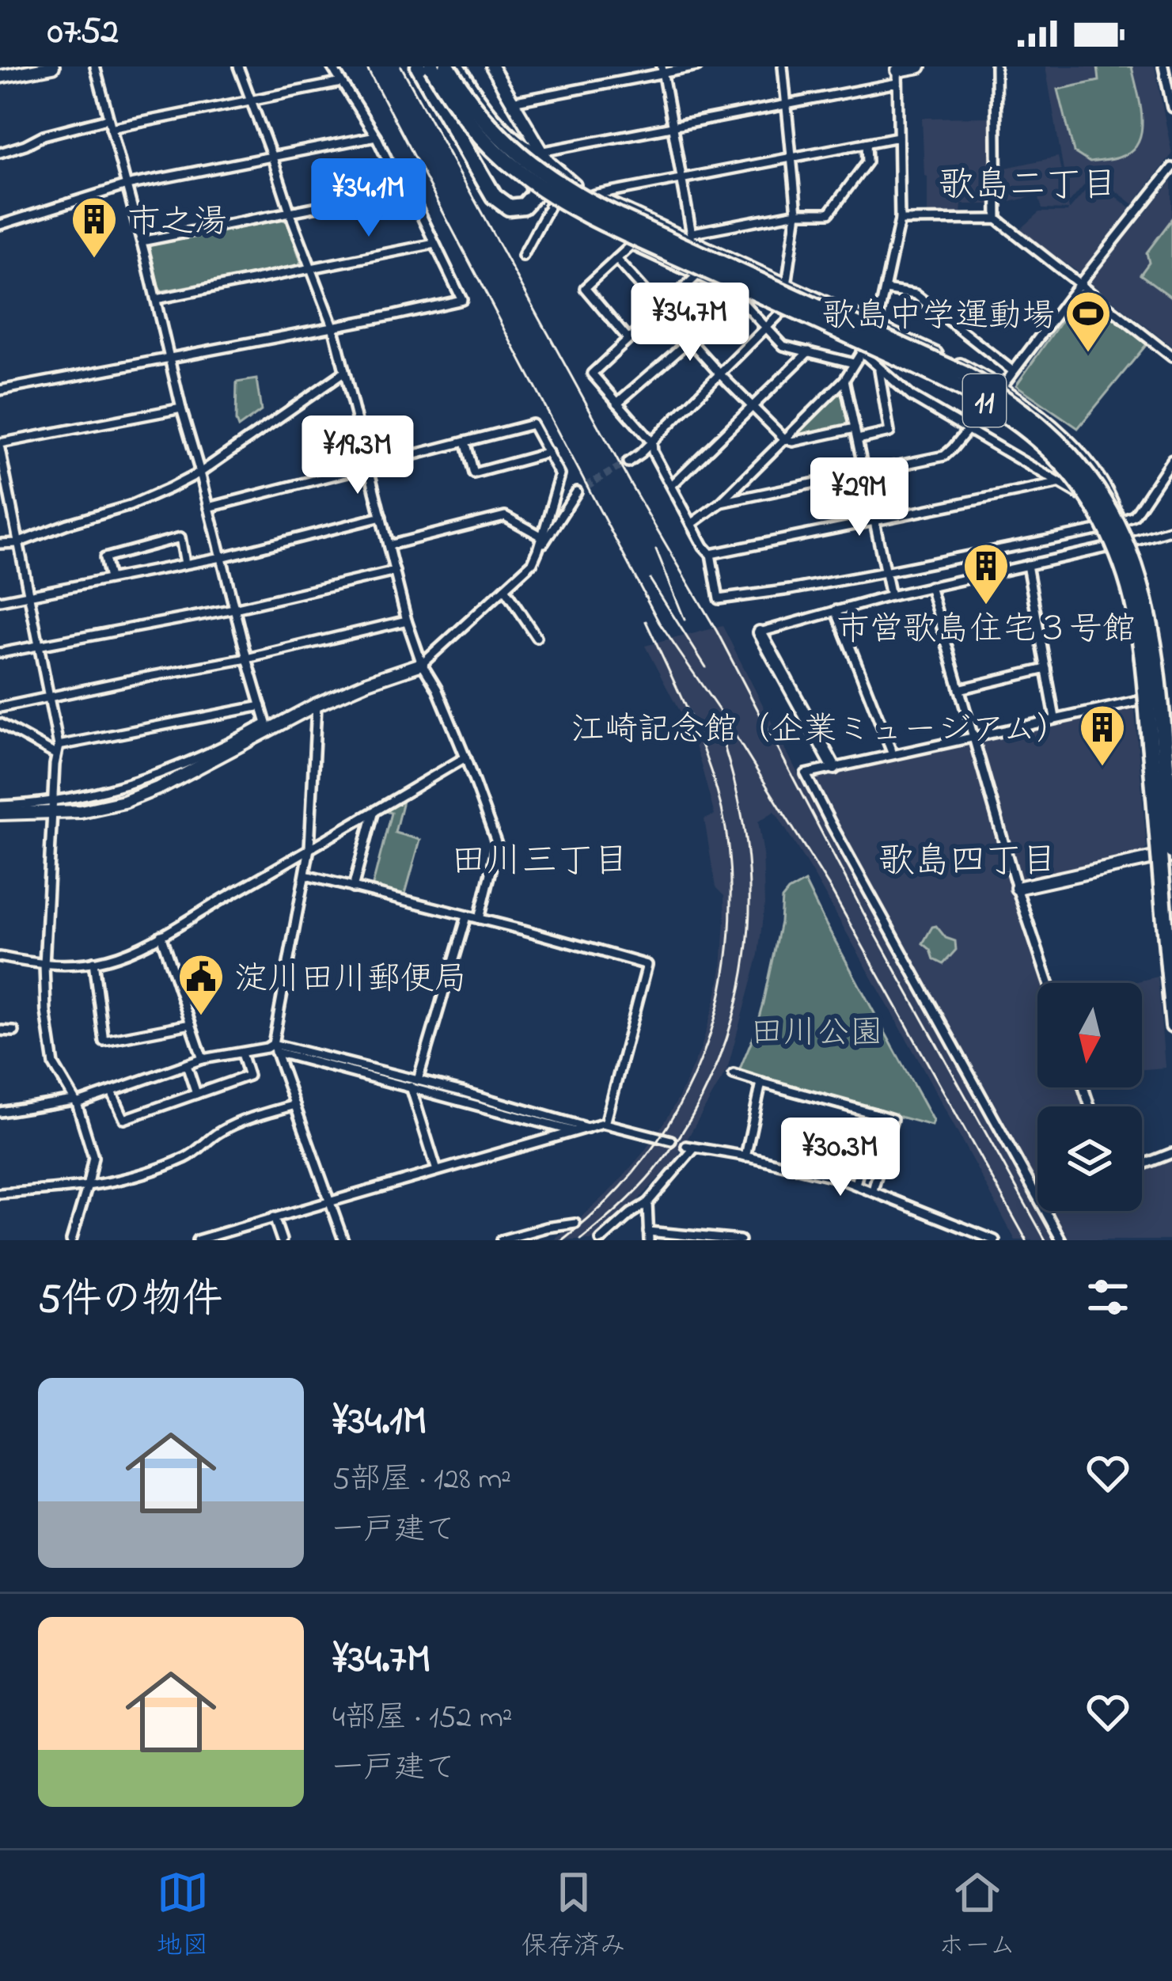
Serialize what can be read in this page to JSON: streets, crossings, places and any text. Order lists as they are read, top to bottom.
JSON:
{
  "streets": {
    "highway": ["11"]
  },
  "districts": ["歌島二丁目", "田川三丁目", "歌島四丁目"],
  "parks": ["田川公園"],
  "places": {
    "building": ["市之湯", "市営歌島住宅３号館", "江崎記念館（企業ミュージアム）"],
    "sports": ["歌島中学運動場"],
    "public building": ["淀川田川郵便局"]
  },
  "north": "bottom",
  "page": {
    "status": "07:52",
    "price": [
      "¥34.1M",
      "¥34.7M",
      "¥19.3M",
      "¥29M",
      "¥30.3M"
    ],
    "heading": "5件の物件",
    "list": [
      {
        "name": "¥34.1M",
        "note": "5部屋 · 128 m² · 一戸建て"
      },
      {
        "name": "¥34.7M",
        "note": "4部屋 · 152 m² · 一戸建て"
      }
    ],
    "tabs": ["地図", "保存済み", "ホーム"]
  }
}
